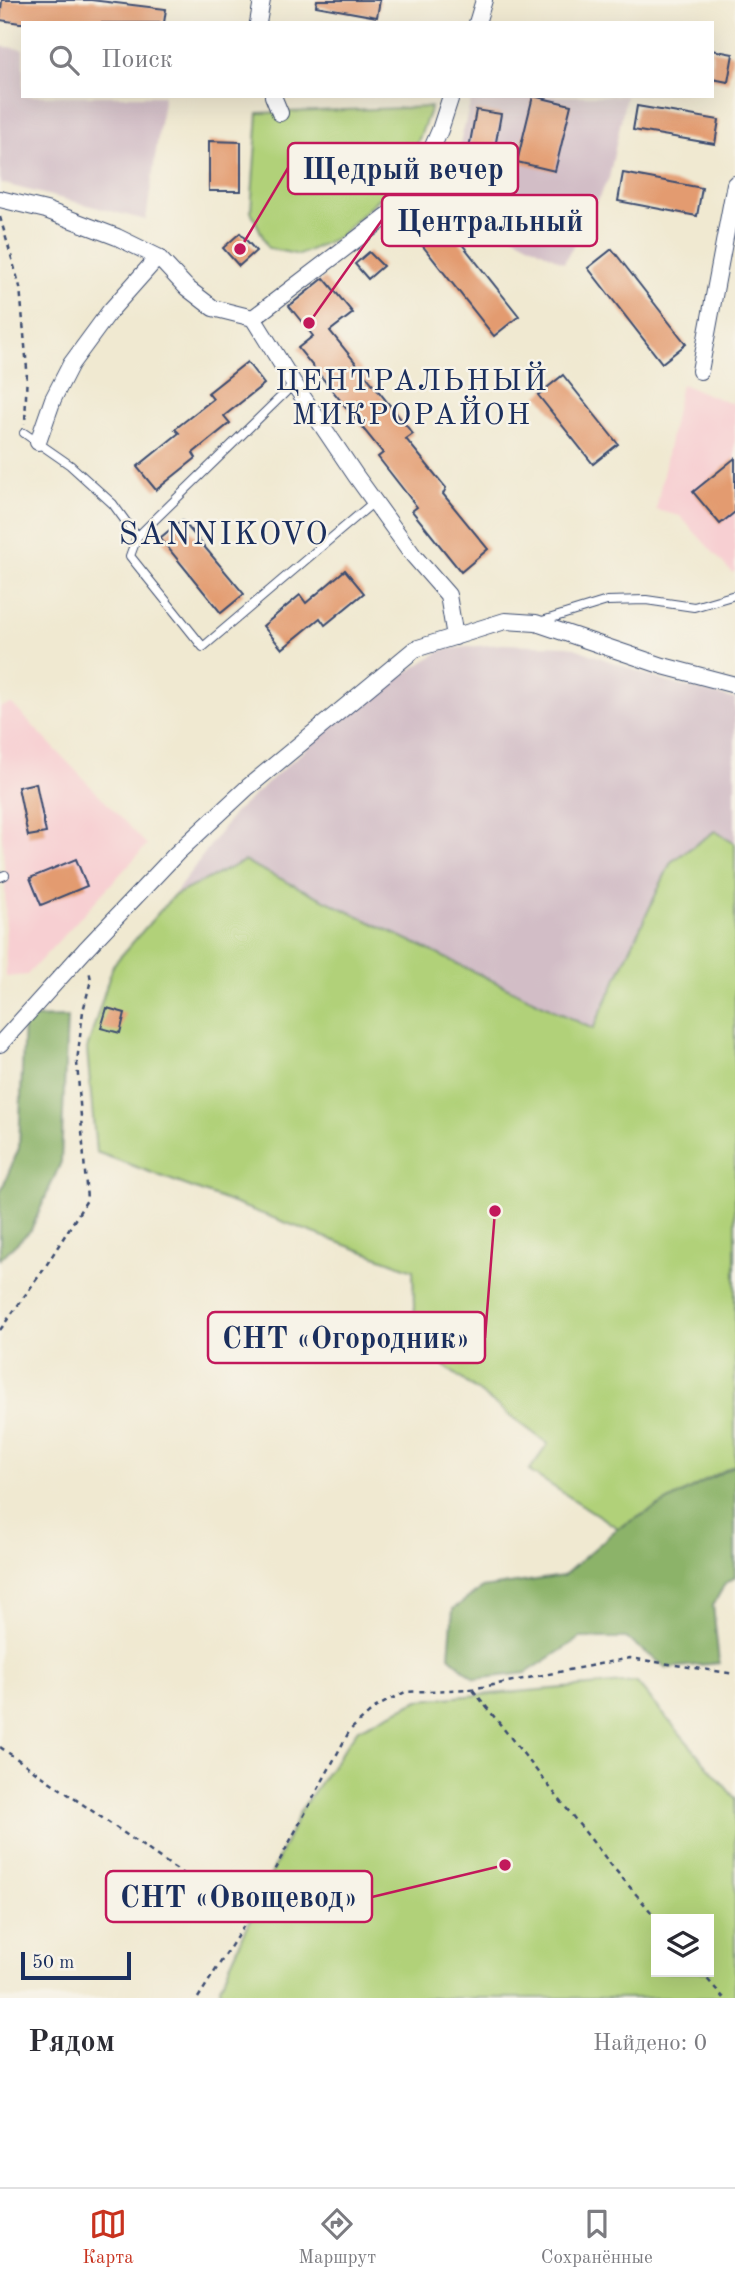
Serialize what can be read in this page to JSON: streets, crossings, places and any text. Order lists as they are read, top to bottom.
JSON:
{
  "districts": ["ЦЕНТРАЛЬНЫЙ МИКРОРАЙОН", "SANNIKOVO"],
  "places": [
    "Щедрый вечер",
    "Центральный",
    "СНТ «Огородник»",
    "СНТ «Овощевод»"
  ],
  "scale_bar": "50 m",
  "page": {
    "search": "Поиск",
    "scale": "50 m",
    "heading": ["Рядом", "Найдено: 0"],
    "nav": ["Карта", "Маршрут", "Сохранённые"]
  }
}
